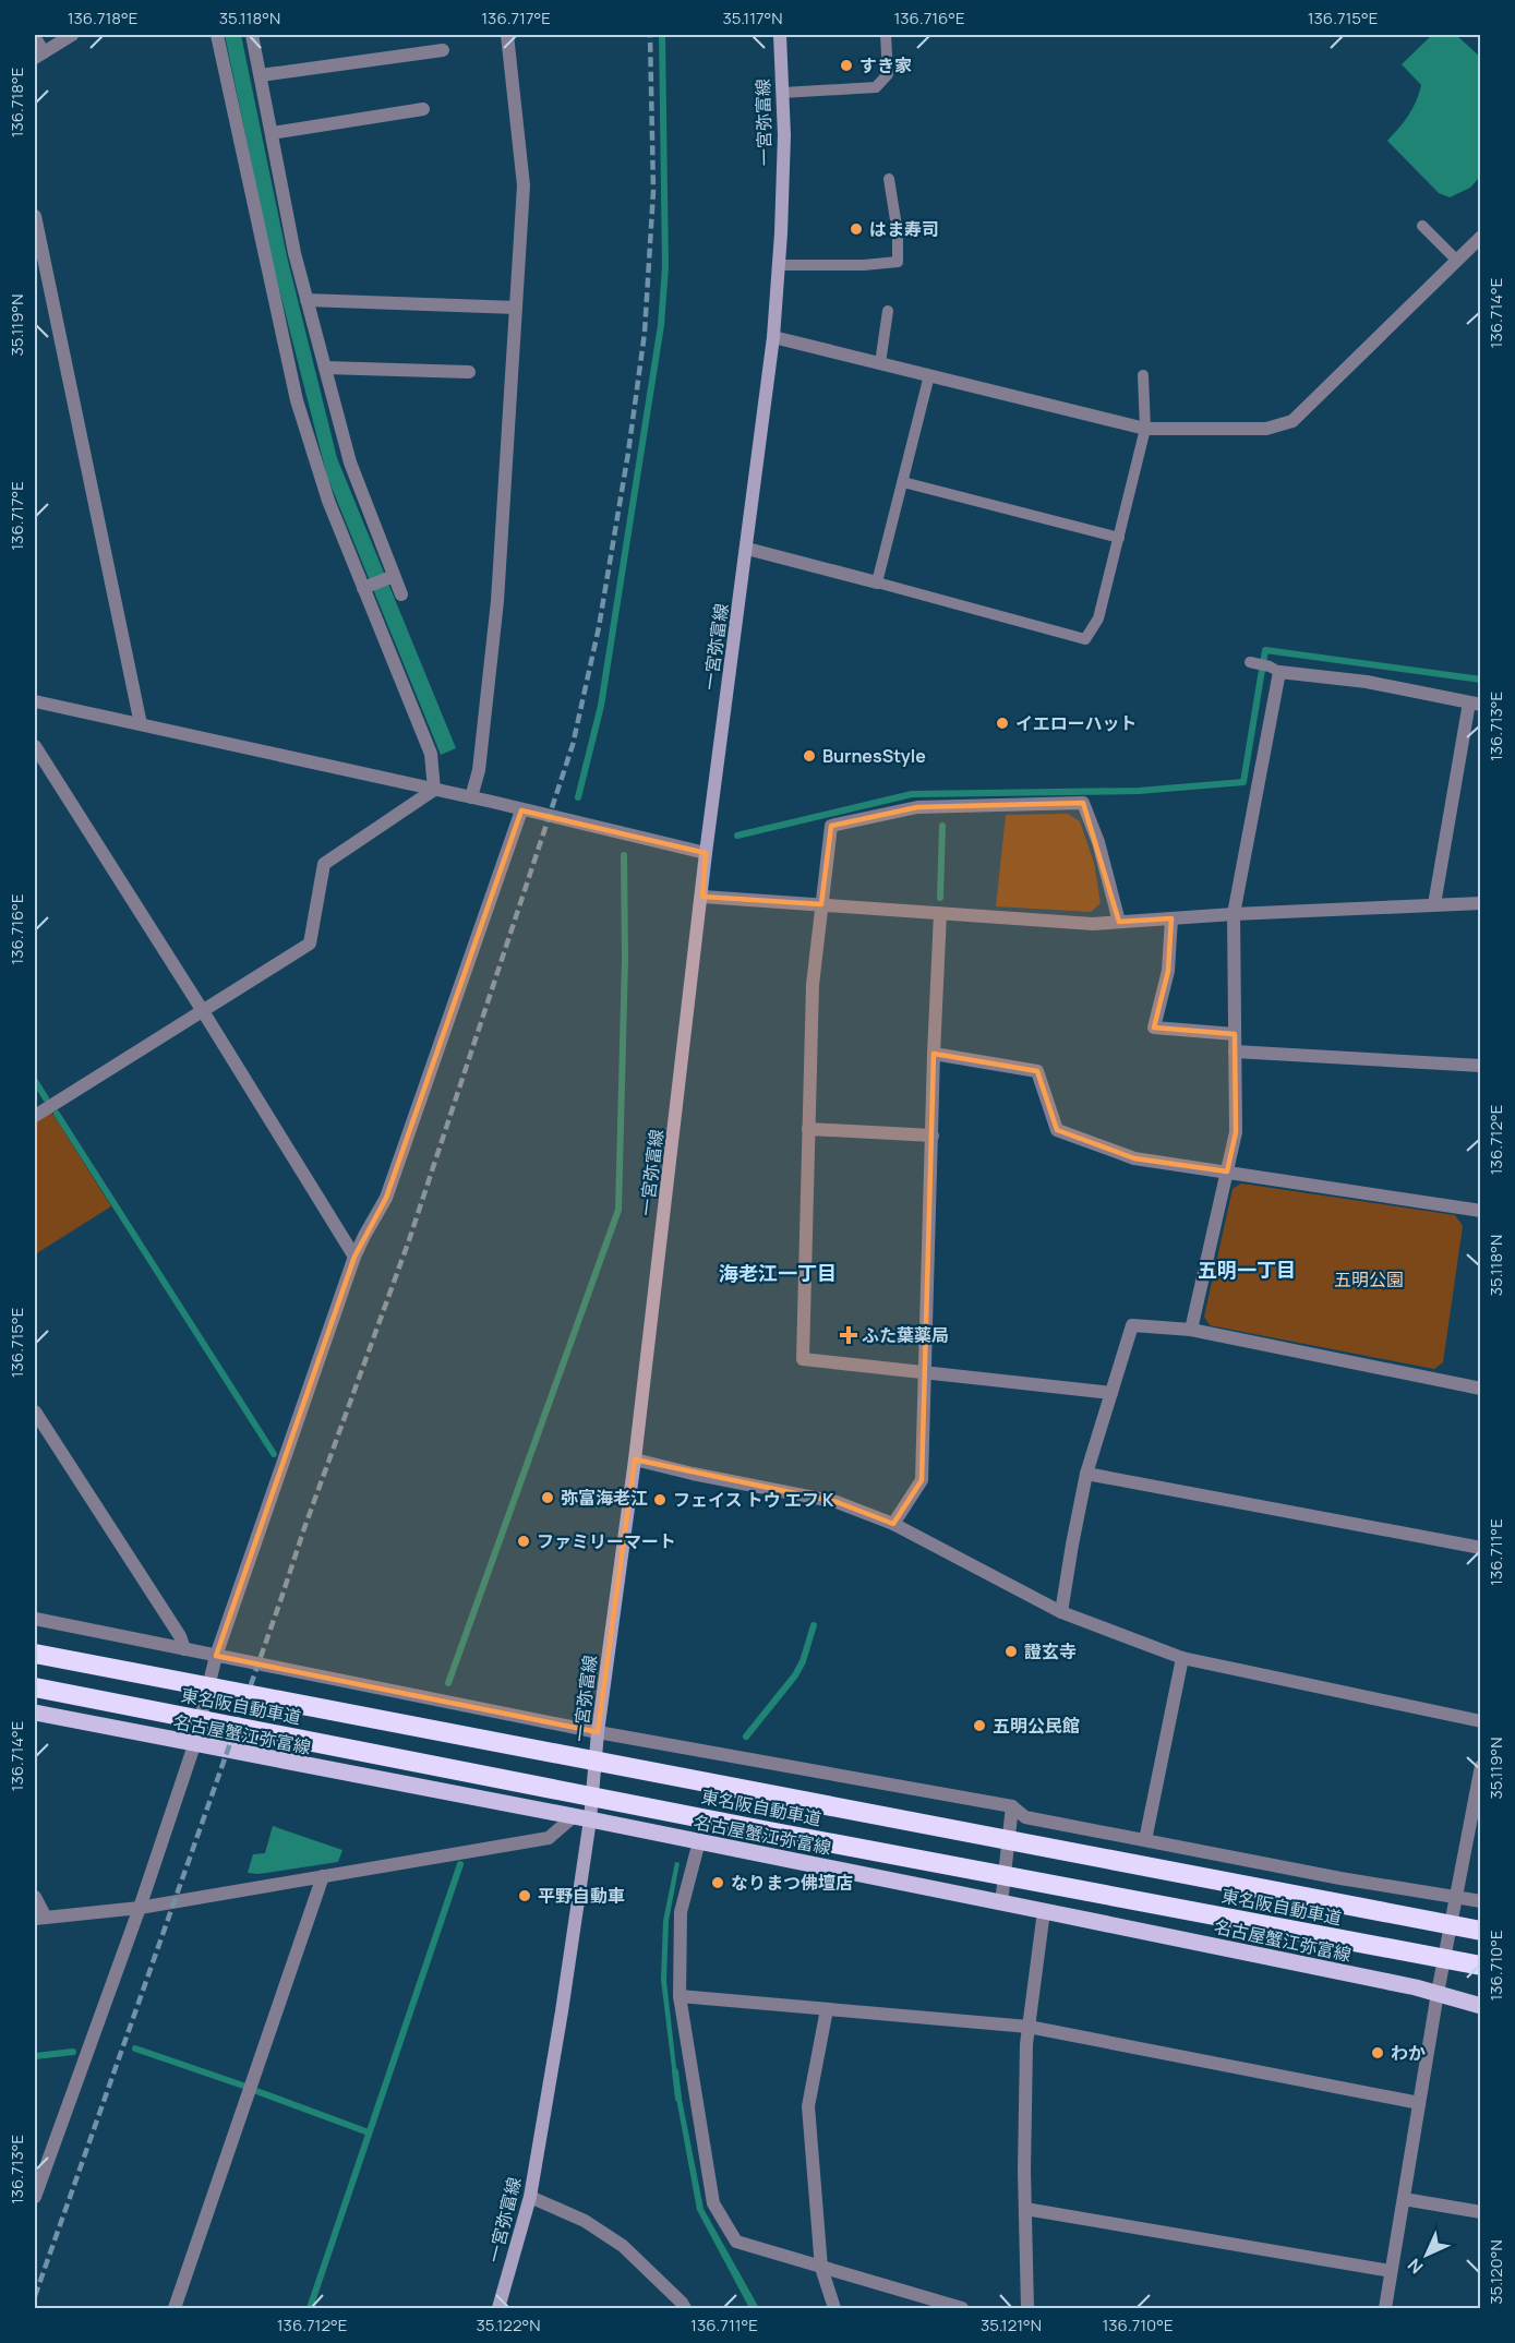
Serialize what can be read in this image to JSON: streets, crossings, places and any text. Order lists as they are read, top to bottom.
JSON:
{
  "streets": {
    "highway": ["東名阪自動車道"],
    "main road": ["一宮弥富線", "名古屋蟹江弥富線"]
  },
  "crossings": [
    ["一宮弥富線", "名古屋蟹江弥富線"]
  ],
  "districts": ["五明一丁目", "海老江一丁目"],
  "parks": ["五明公園"],
  "places": {
    "other": [
      "すき家",
      "はま寿司",
      "イエローハット",
      "BurnesStyle",
      "弥富海老江",
      "フェイス トウ エフ K",
      "ファミリーマート",
      "證玄寺",
      "五明公民館",
      "なりまつ佛壇店",
      "平野自動車",
      "わか"
    ],
    "health": ["ふた葉薬局"]
  },
  "north": "bottom left",
  "coordinates": [
    "136.718°E",
    "35.118°N",
    "136.717°E",
    "35.117°N",
    "136.716°E",
    "136.715°E",
    "136.714°E",
    "35.119°N",
    "136.713°E",
    "136.712°E",
    "136.711°E",
    "136.710°E",
    "35.120°N",
    "35.122°N",
    "35.121°N"
  ]
}
